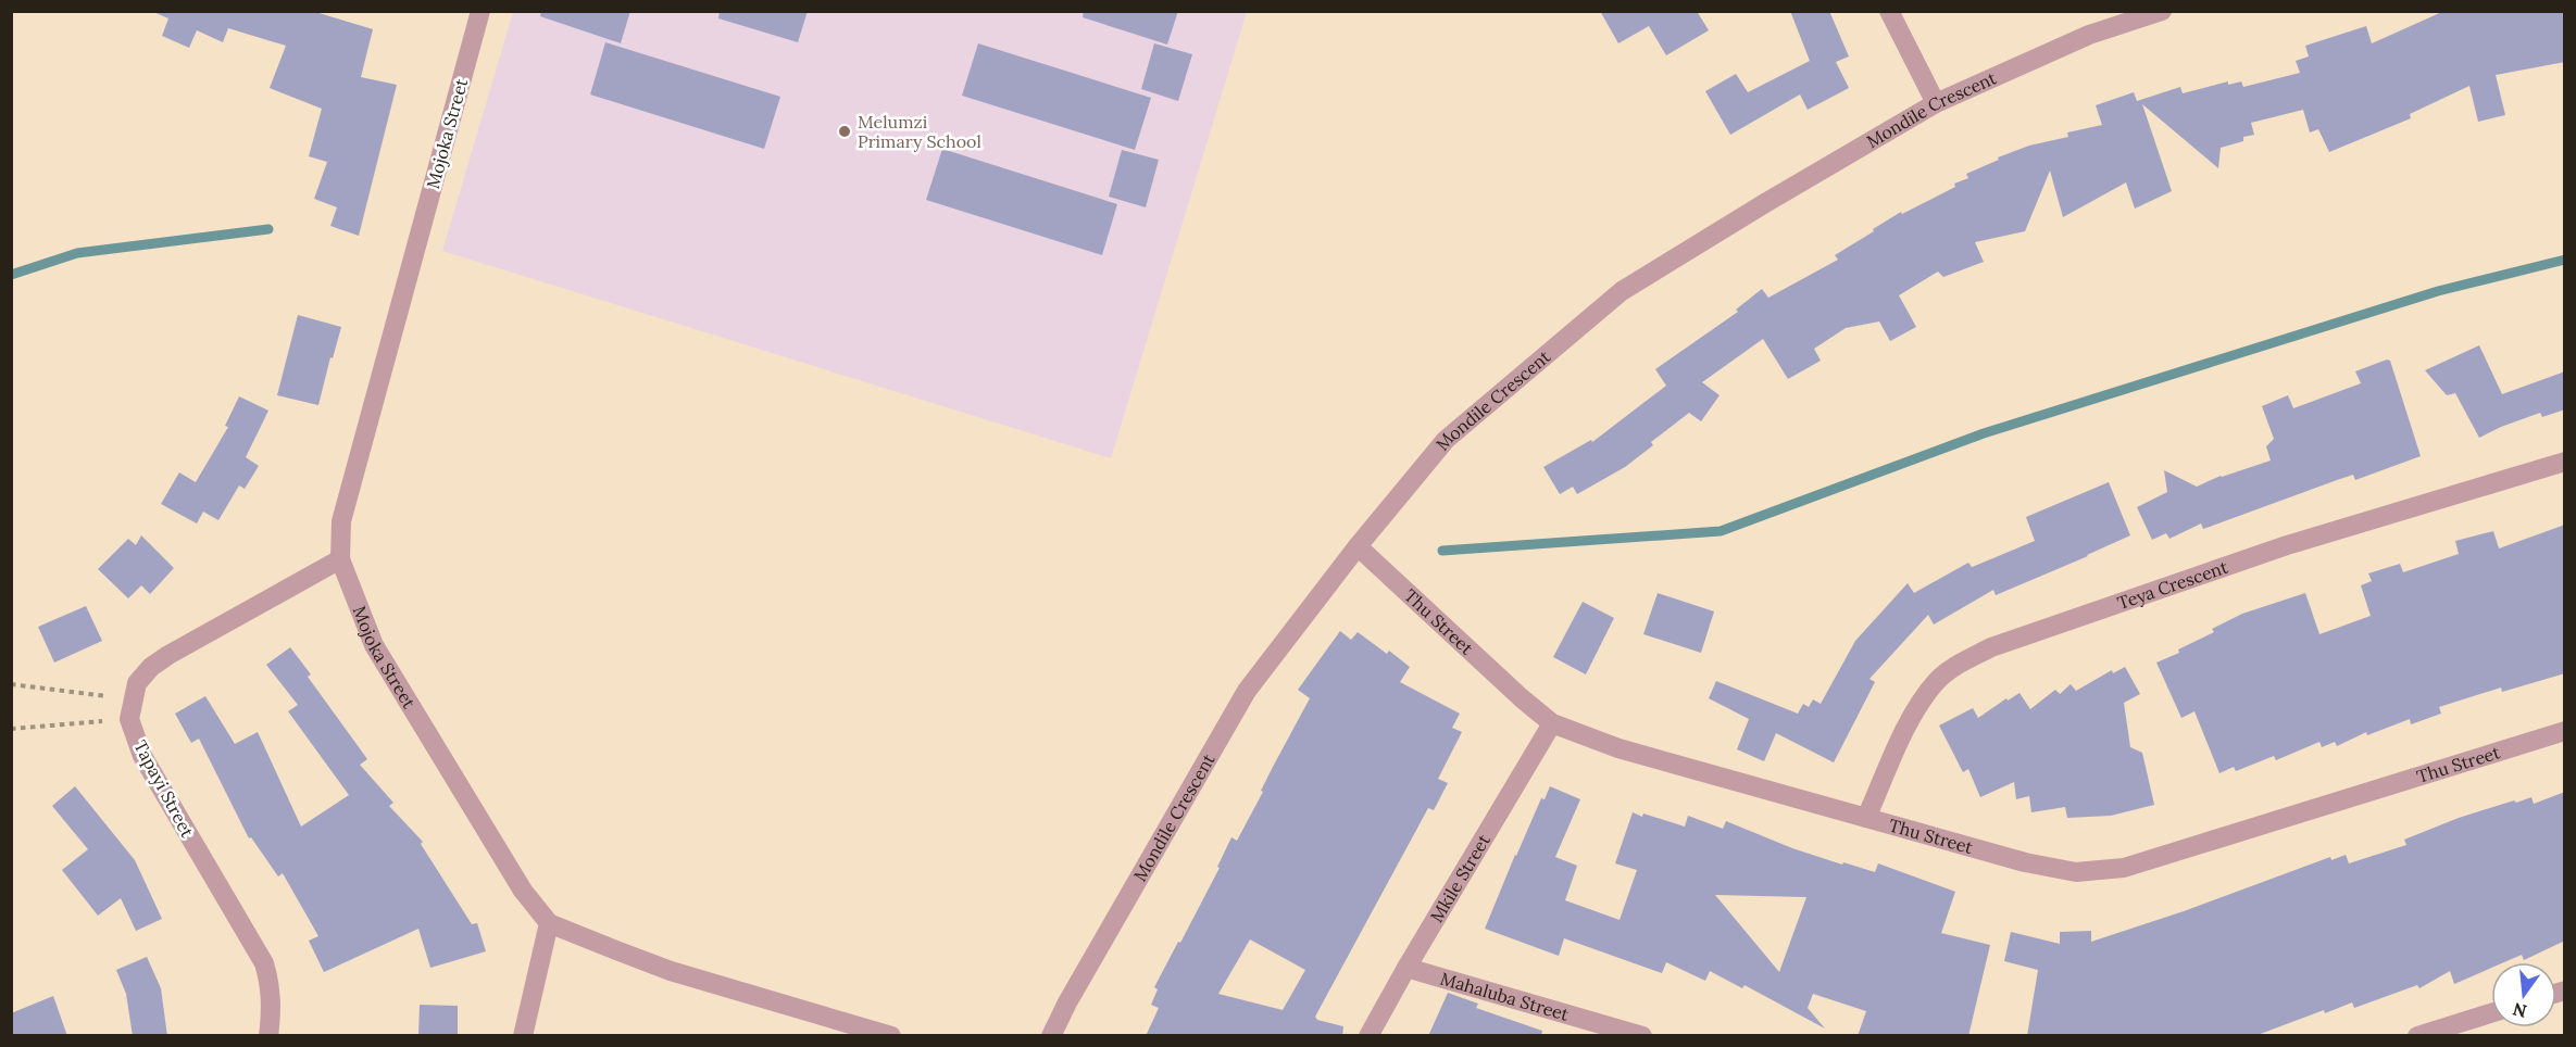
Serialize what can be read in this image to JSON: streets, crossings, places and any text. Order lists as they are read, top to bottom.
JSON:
{
  "streets": {
    "street": [
      "Mondile Crescent",
      "Mojoka Street",
      "Teya Crescent",
      "Thu Street",
      "Tapayi Street",
      "Mkile Street",
      "Mahaluba Street"
    ]
  },
  "crossings": [
    ["Mondile Crescent", "Thu Street"],
    ["Teya Crescent", "Thu Street"],
    ["Thu Street", "Mkile Street"],
    ["Mkile Street", "Mahaluba Street"]
  ],
  "places": ["Melumzi Primary School"],
  "north": "bottom"
}
